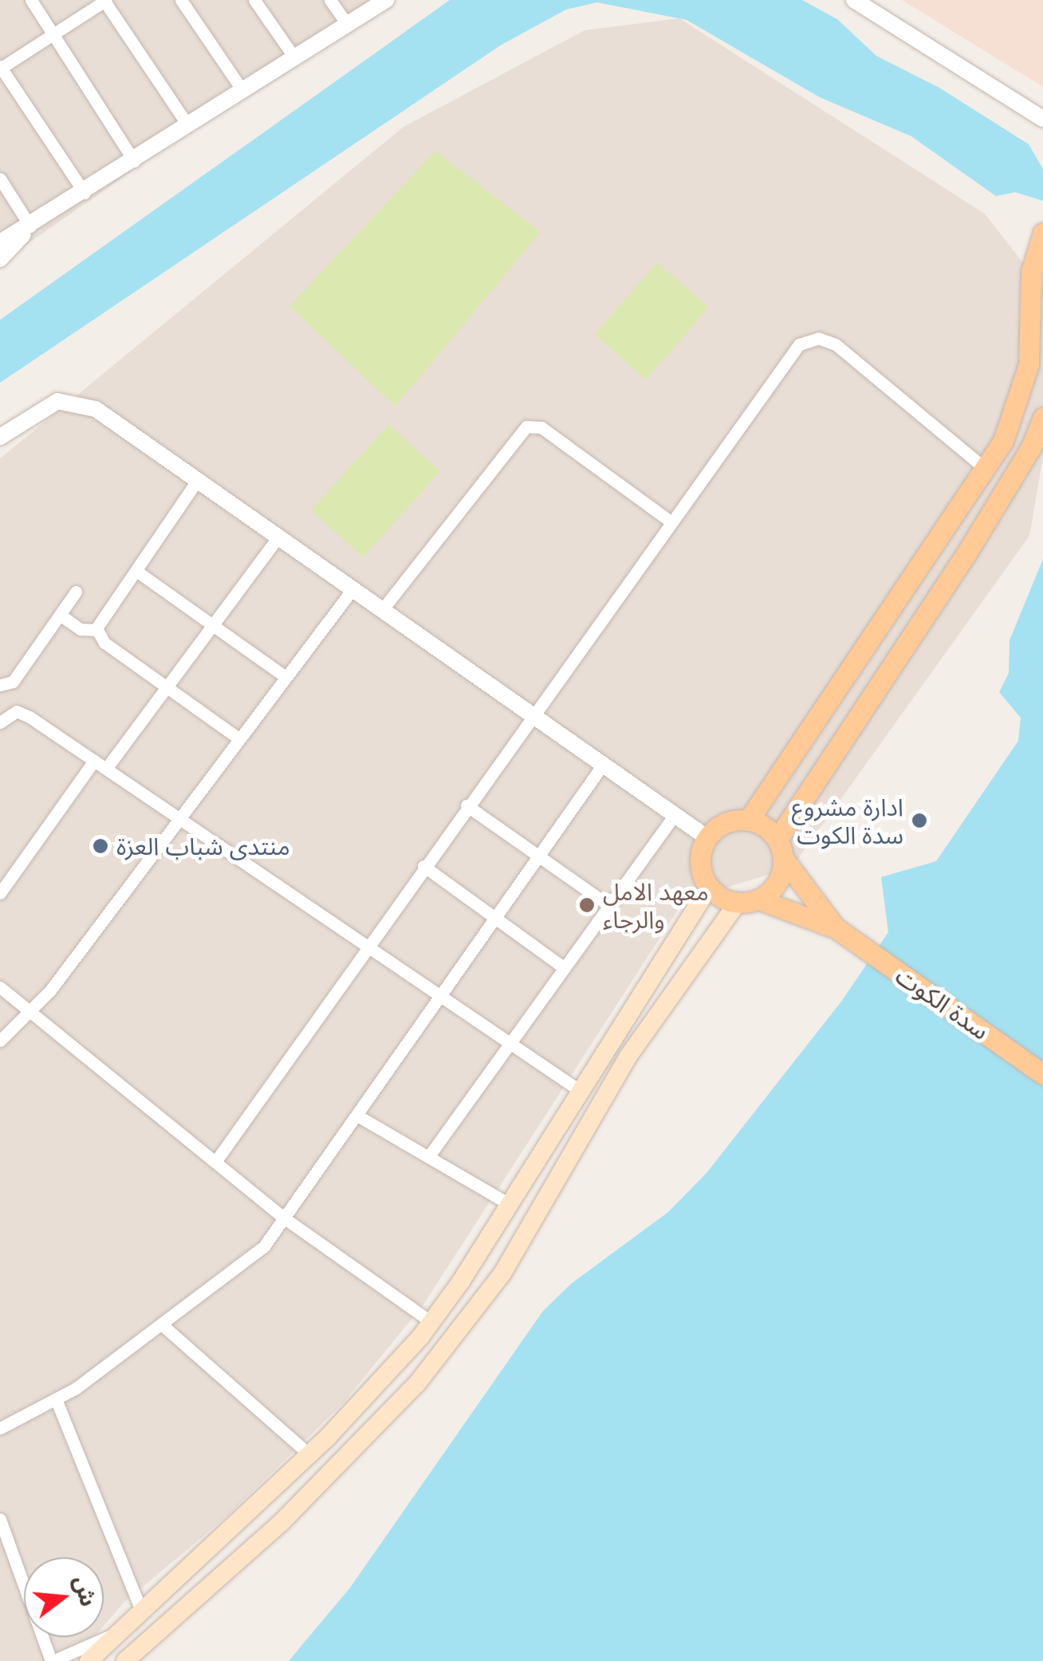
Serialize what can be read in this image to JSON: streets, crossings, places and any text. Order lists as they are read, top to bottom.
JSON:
{
  "streets": {
    "main road": ["سدة الكوت"]
  },
  "places": ["ادارة مشروع سدة الكوت", "منتدى شباب العزة", "معهد الامل والرجاء"],
  "north": "right"
}
